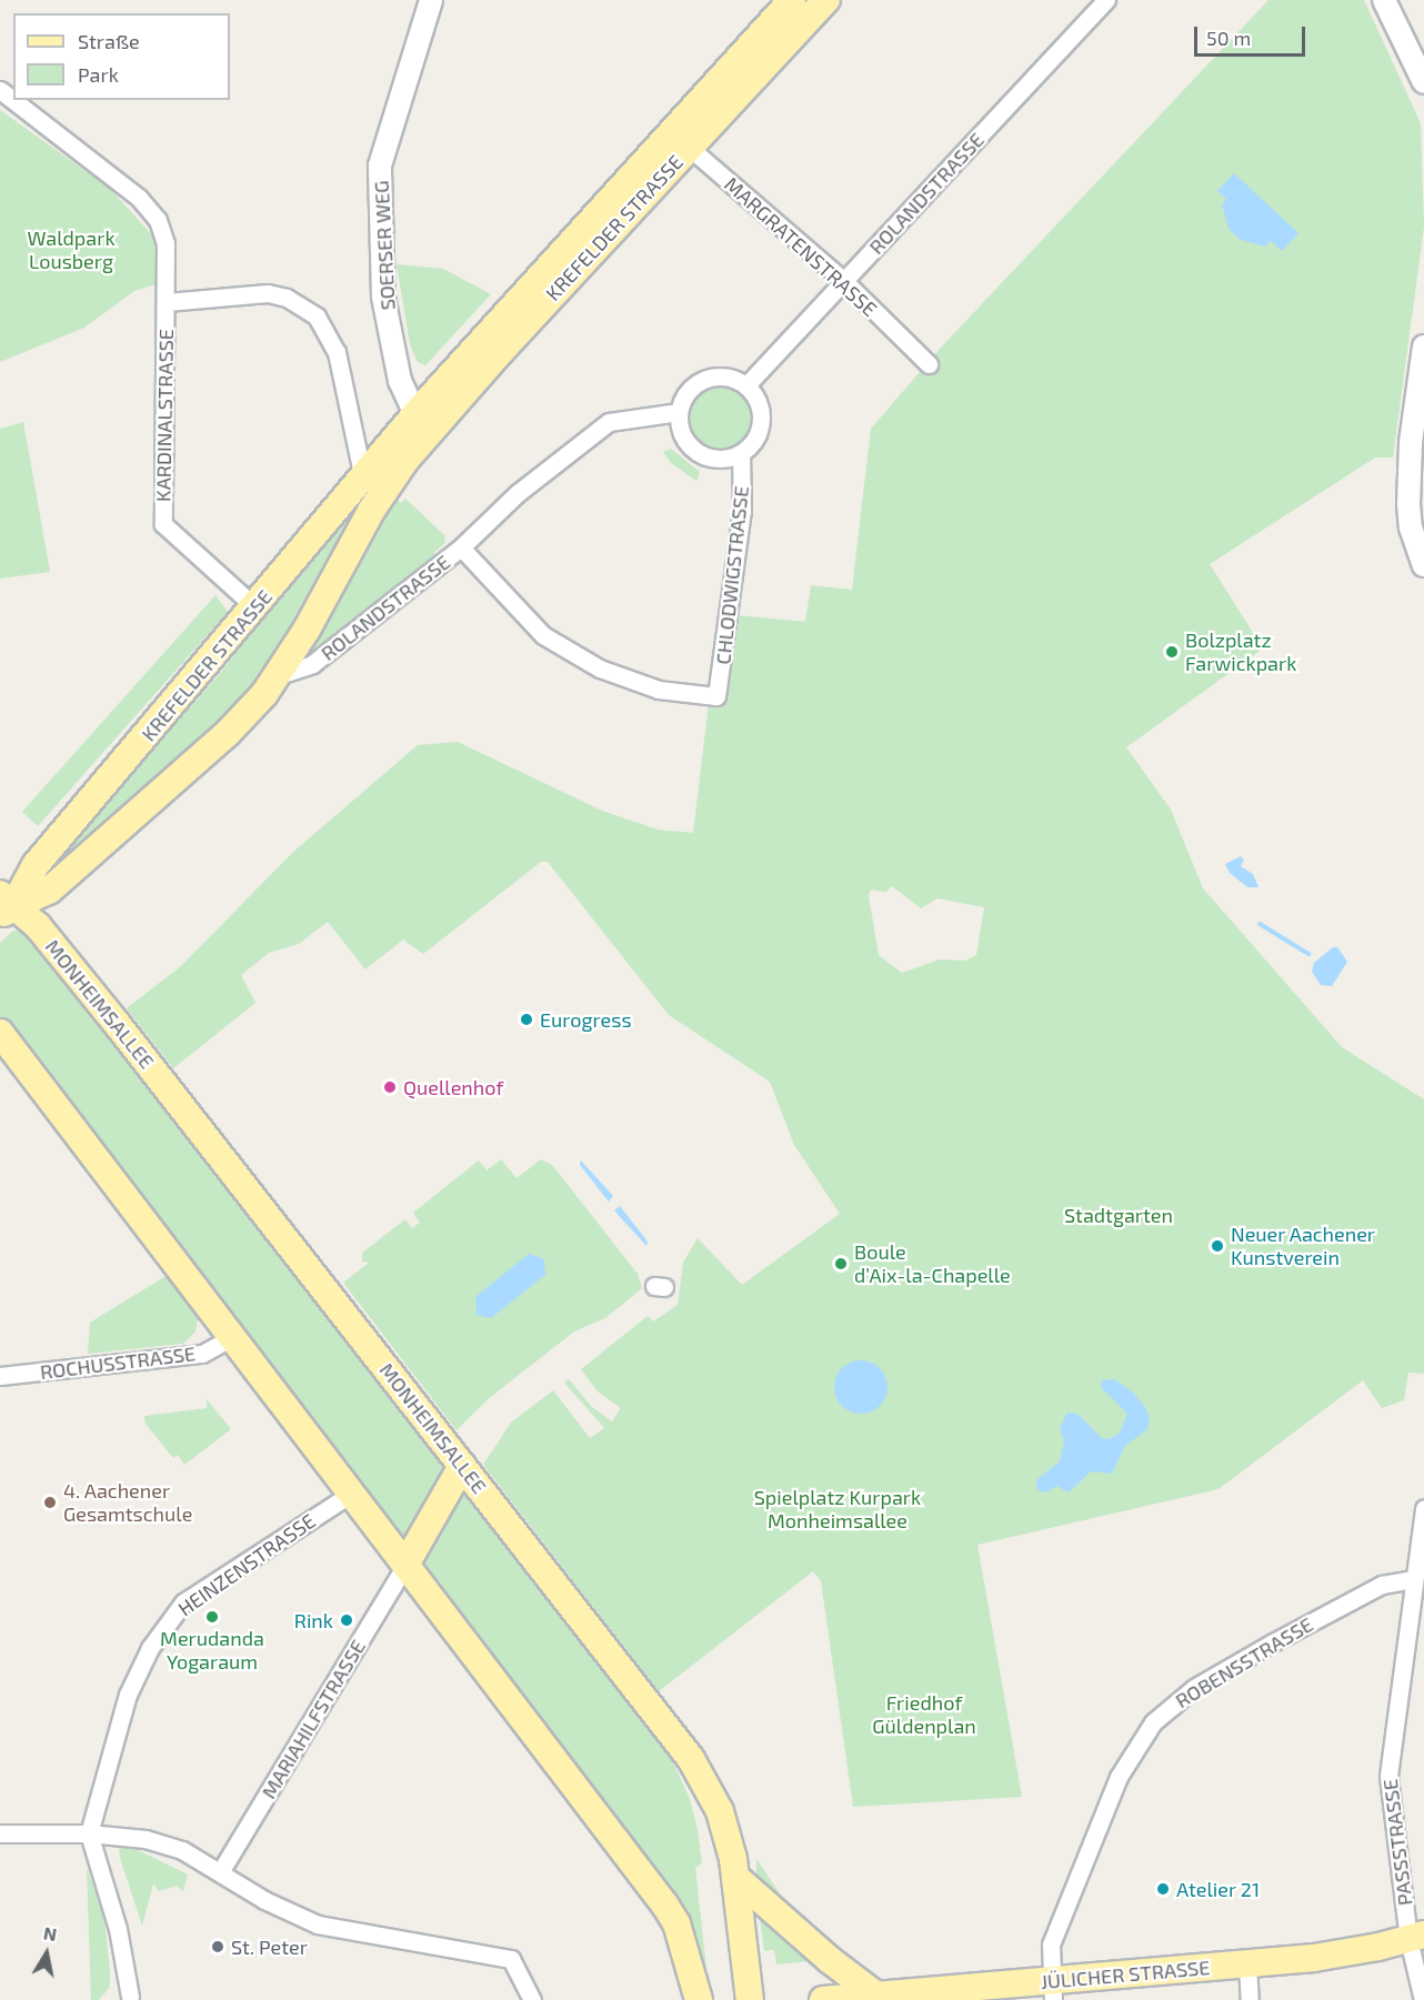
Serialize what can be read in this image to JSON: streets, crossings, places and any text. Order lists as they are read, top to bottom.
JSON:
{
  "streets": {
    "main road": ["KREFELDER STRASSE", "MONHEIMSALLEE", "JÜLICHER STRASSE"],
    "street": [
      "ROLANDSTRASSE",
      "SOERSER WEG",
      "MARGRATENSTRASSE",
      "KARDINALSTRASSE",
      "CHLODWIGSTRASSE",
      "ROCHUSSTRASSE",
      "HEINZENSTRASSE",
      "ROBENSSTRASSE",
      "MARIAHILFSTRASSE",
      "PASSSTRASSE"
    ]
  },
  "crossings": [
    ["ROLANDSTRASSE", "KREFELDER STRASSE"],
    ["ROLANDSTRASSE", "MARGRATENSTRASSE"],
    ["ROLANDSTRASSE", "CHLODWIGSTRASSE"],
    ["KREFELDER STRASSE", "SOERSER WEG"],
    ["KREFELDER STRASSE", "MARGRATENSTRASSE"],
    ["KREFELDER STRASSE", "KARDINALSTRASSE"],
    ["KREFELDER STRASSE", "MONHEIMSALLEE"],
    ["ROBENSSTRASSE", "PASSSTRASSE"],
    ["ROBENSSTRASSE", "JÜLICHER STRASSE"],
    ["PASSSTRASSE", "JÜLICHER STRASSE"]
  ],
  "parks": [
    "Waldpark Lousberg",
    "Stadtgarten",
    "Spielplatz Kurpark Monheimsallee",
    "Friedhof Güldenplan"
  ],
  "places": [
    "Bolzplatz Farwickpark",
    "Eurogress",
    "Quellenhof",
    "Neuer Aachener Kunstverein",
    "Boule d’Aix-la-Chapelle",
    "4. Aachener Gesamtschule",
    "Merudanda Yogaraum",
    "Rink",
    "Atelier 21",
    "St. Peter"
  ],
  "legend": ["Straße", "Park"],
  "scale_bar": "50 m",
  "north": "top"
}
